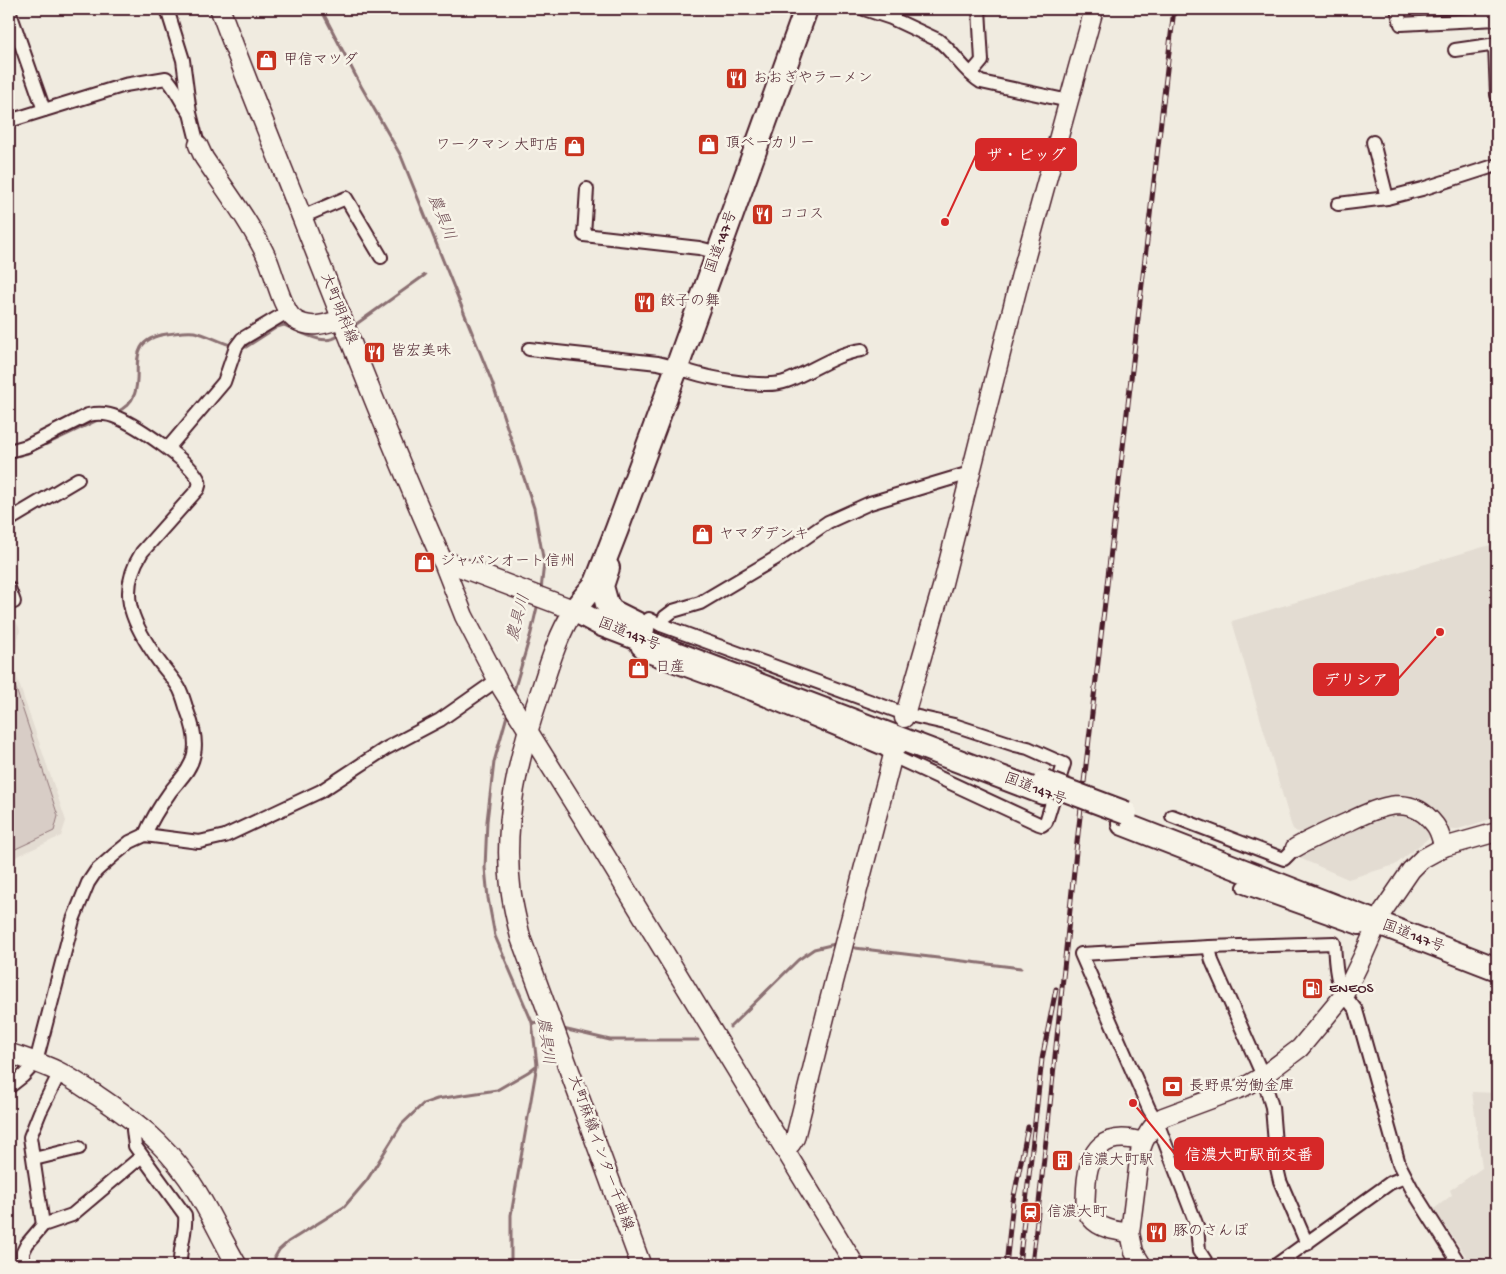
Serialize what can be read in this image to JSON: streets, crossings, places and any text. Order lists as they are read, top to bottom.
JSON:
{
  "streets": {
    "highway": ["国道147号"],
    "main road": ["大町明科線", "大町麻績インター千曲線"]
  },
  "crossings": [
    ["国道147号", "大町麻績インター千曲線"]
  ],
  "water": ["農具川"],
  "places": {
    "shop": [
      "甲信マツダ",
      "頂ベーカリー",
      "ワークマン 大町店",
      "ヤマダデンキ",
      "ジャパンオート信州",
      "日産"
    ],
    "restaurant": [
      "おおぎやラーメン",
      "ココス",
      "餃子の舞",
      "皆宏美味",
      "豚のさんぽ"
    ],
    "other": ["ザ・ビッグ", "デリシア", "信濃大町駅前交番"],
    "fuel station": ["ENEOS"],
    "bank": ["長野県労働金庫"],
    "building": ["信濃大町駅"],
    "station": ["信濃大町"]
  }
}
